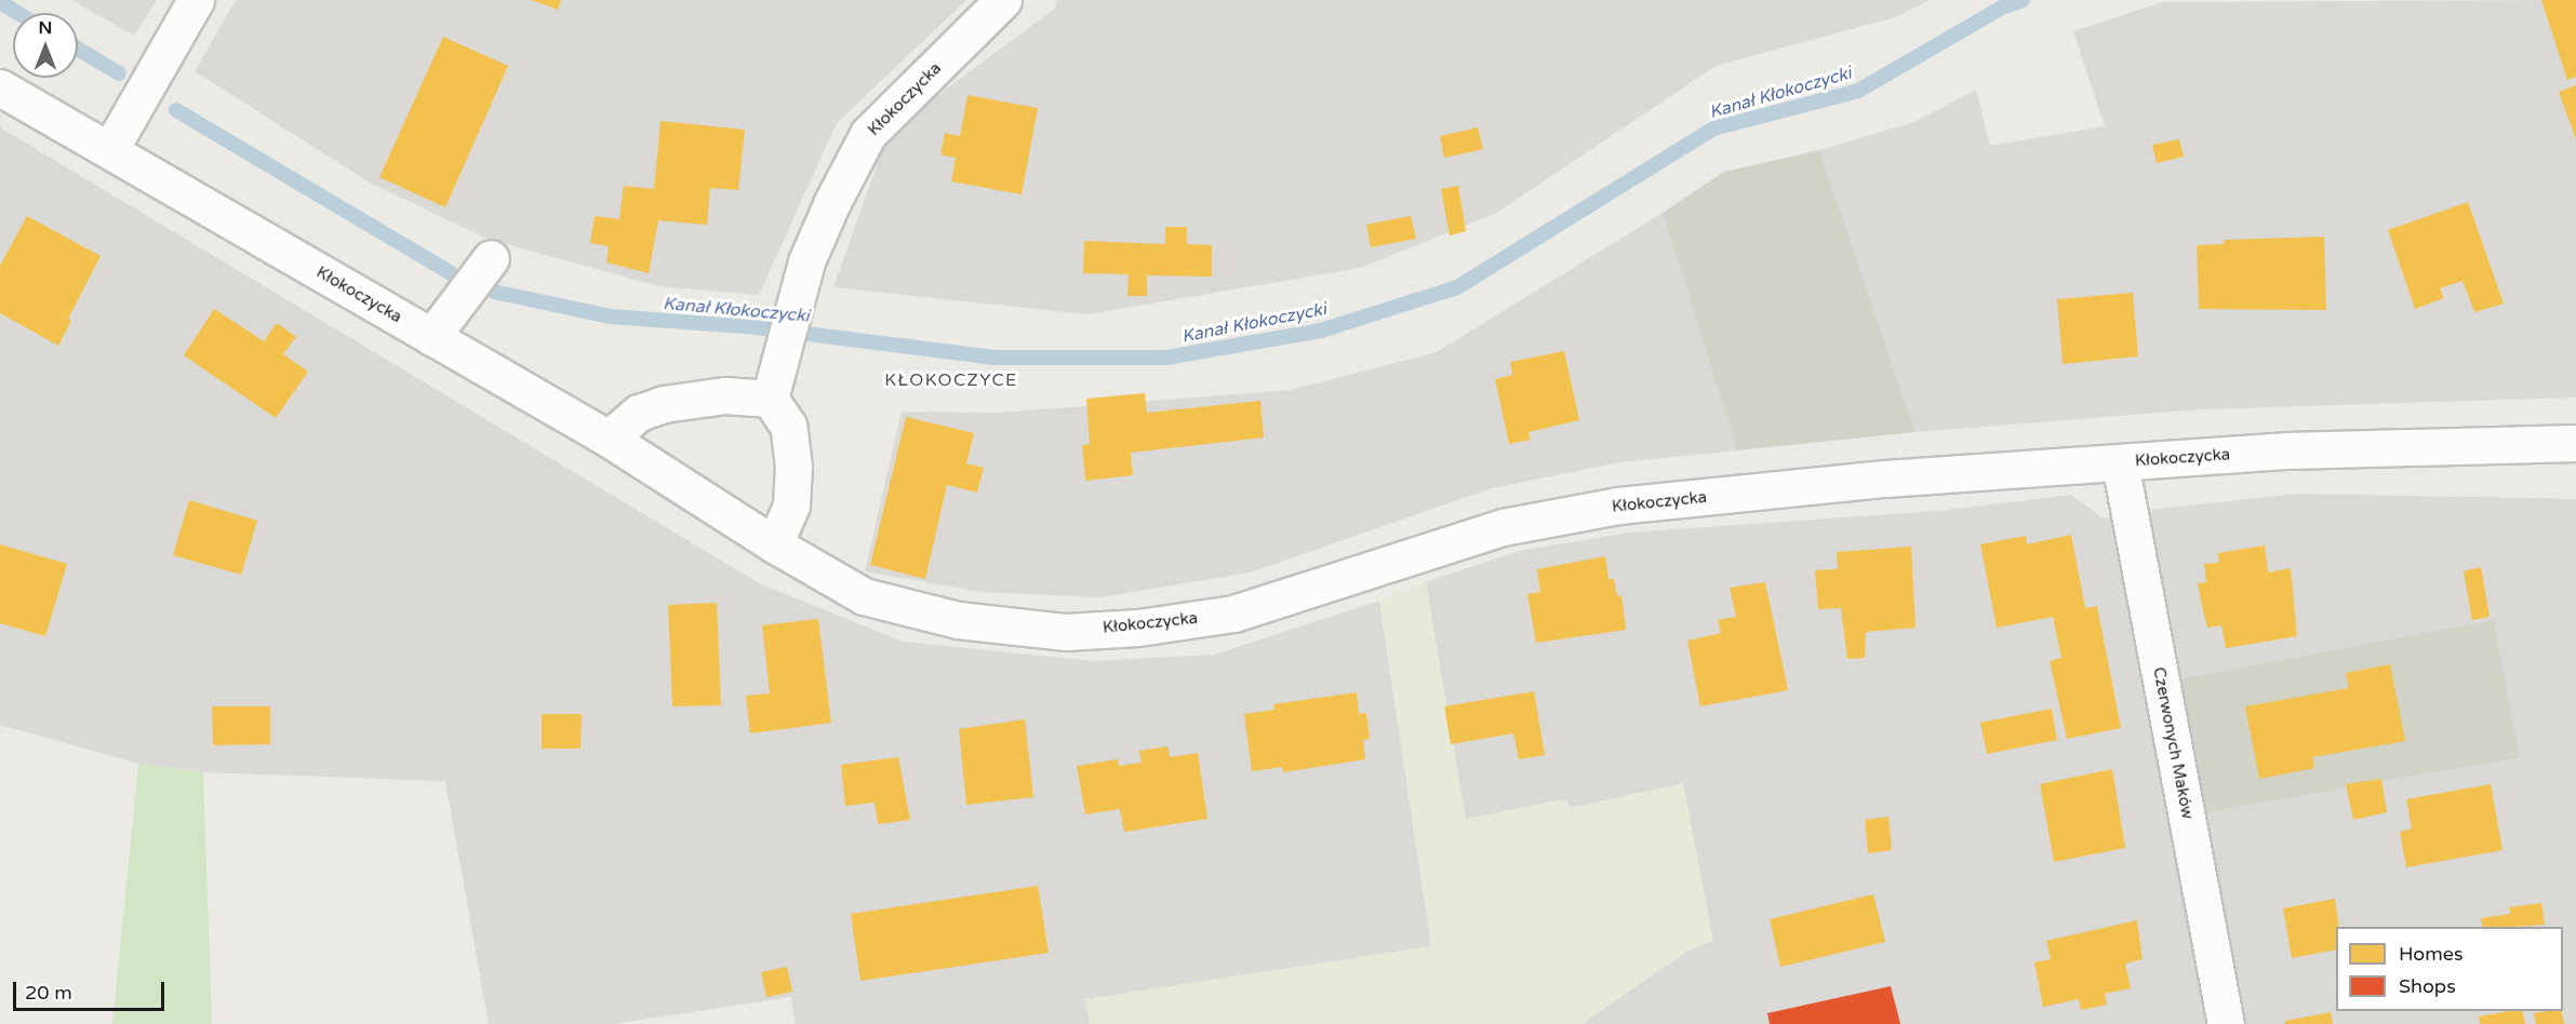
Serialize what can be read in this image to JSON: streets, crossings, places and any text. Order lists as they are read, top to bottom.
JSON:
{
  "streets": {
    "street": ["Kłokoczycka", "Czerwonych Maków"]
  },
  "crossings": [
    ["Kłokoczycka", "Czerwonych Maków"]
  ],
  "districts": ["KŁOKOCZYCE"],
  "water": ["Kanał Kłokoczycki"],
  "legend": ["Homes", "Shops"],
  "scale_bar": "20 m",
  "north": "top"
}
